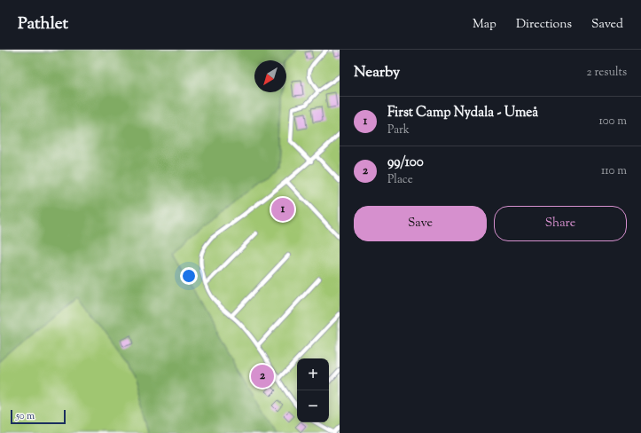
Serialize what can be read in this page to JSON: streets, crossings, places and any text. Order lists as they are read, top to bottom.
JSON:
{
  "scale_bar": "50 m",
  "north": "bottom left",
  "page": {
    "header": "Pathlet",
    "nav": ["Map", "Directions", "Saved"],
    "heading": ["Nearby", "2 results"],
    "list": [
      {
        "mark": "1",
        "name": "First Camp Nydala - Umeå",
        "note": "Park",
        "value": "100 m"
      },
      {
        "mark": "2",
        "name": "99/100",
        "note": "Place",
        "value": "110 m"
      }
    ],
    "buttons": ["Save", "Share"],
    "pins": ["1", "2"],
    "map_buttons": ["+", "−"],
    "scale": "50 m"
  }
}
